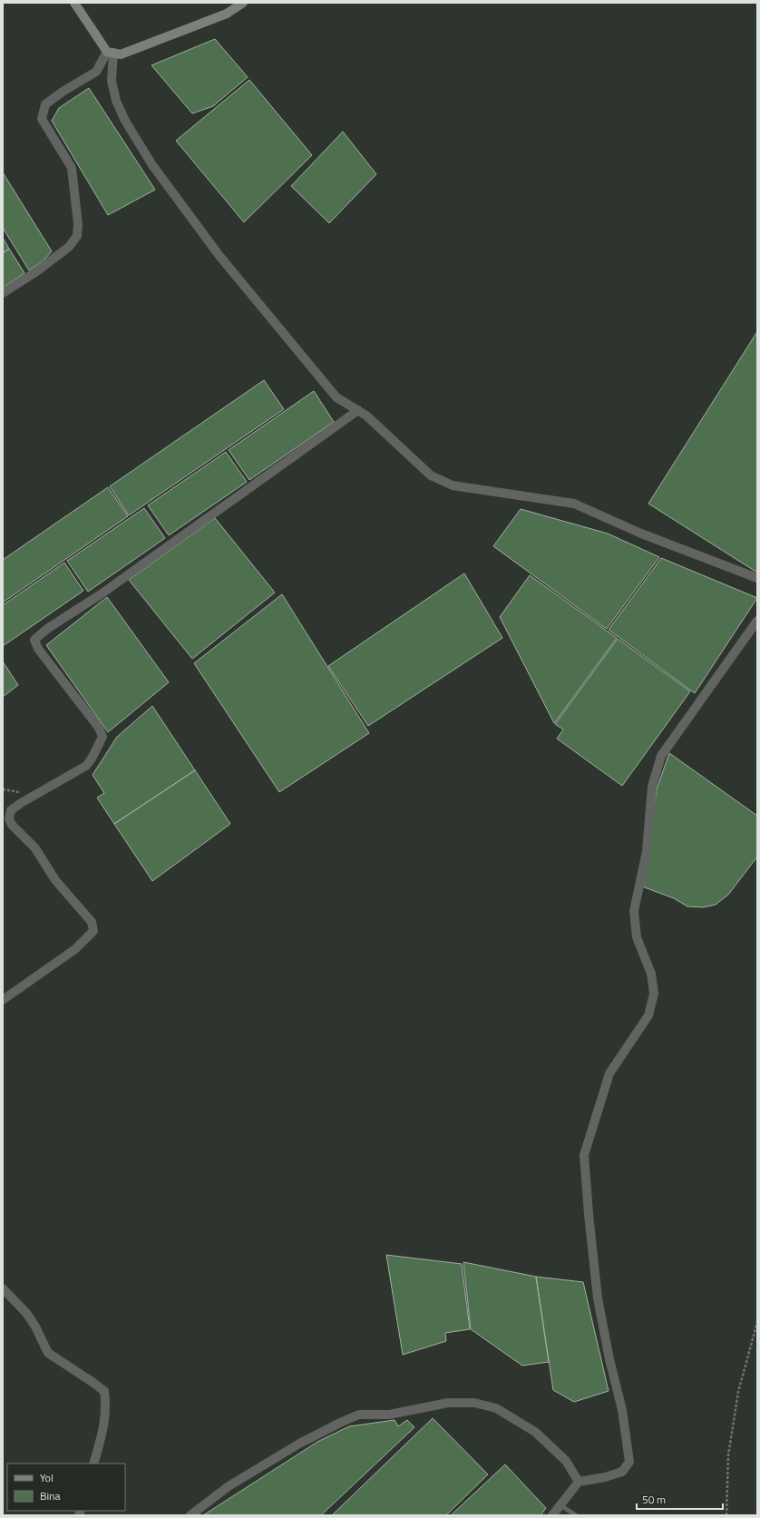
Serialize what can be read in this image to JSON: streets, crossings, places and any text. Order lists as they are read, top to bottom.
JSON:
{
  "legend": ["Yol", "Bina"],
  "scale_bar": "50 m"
}
